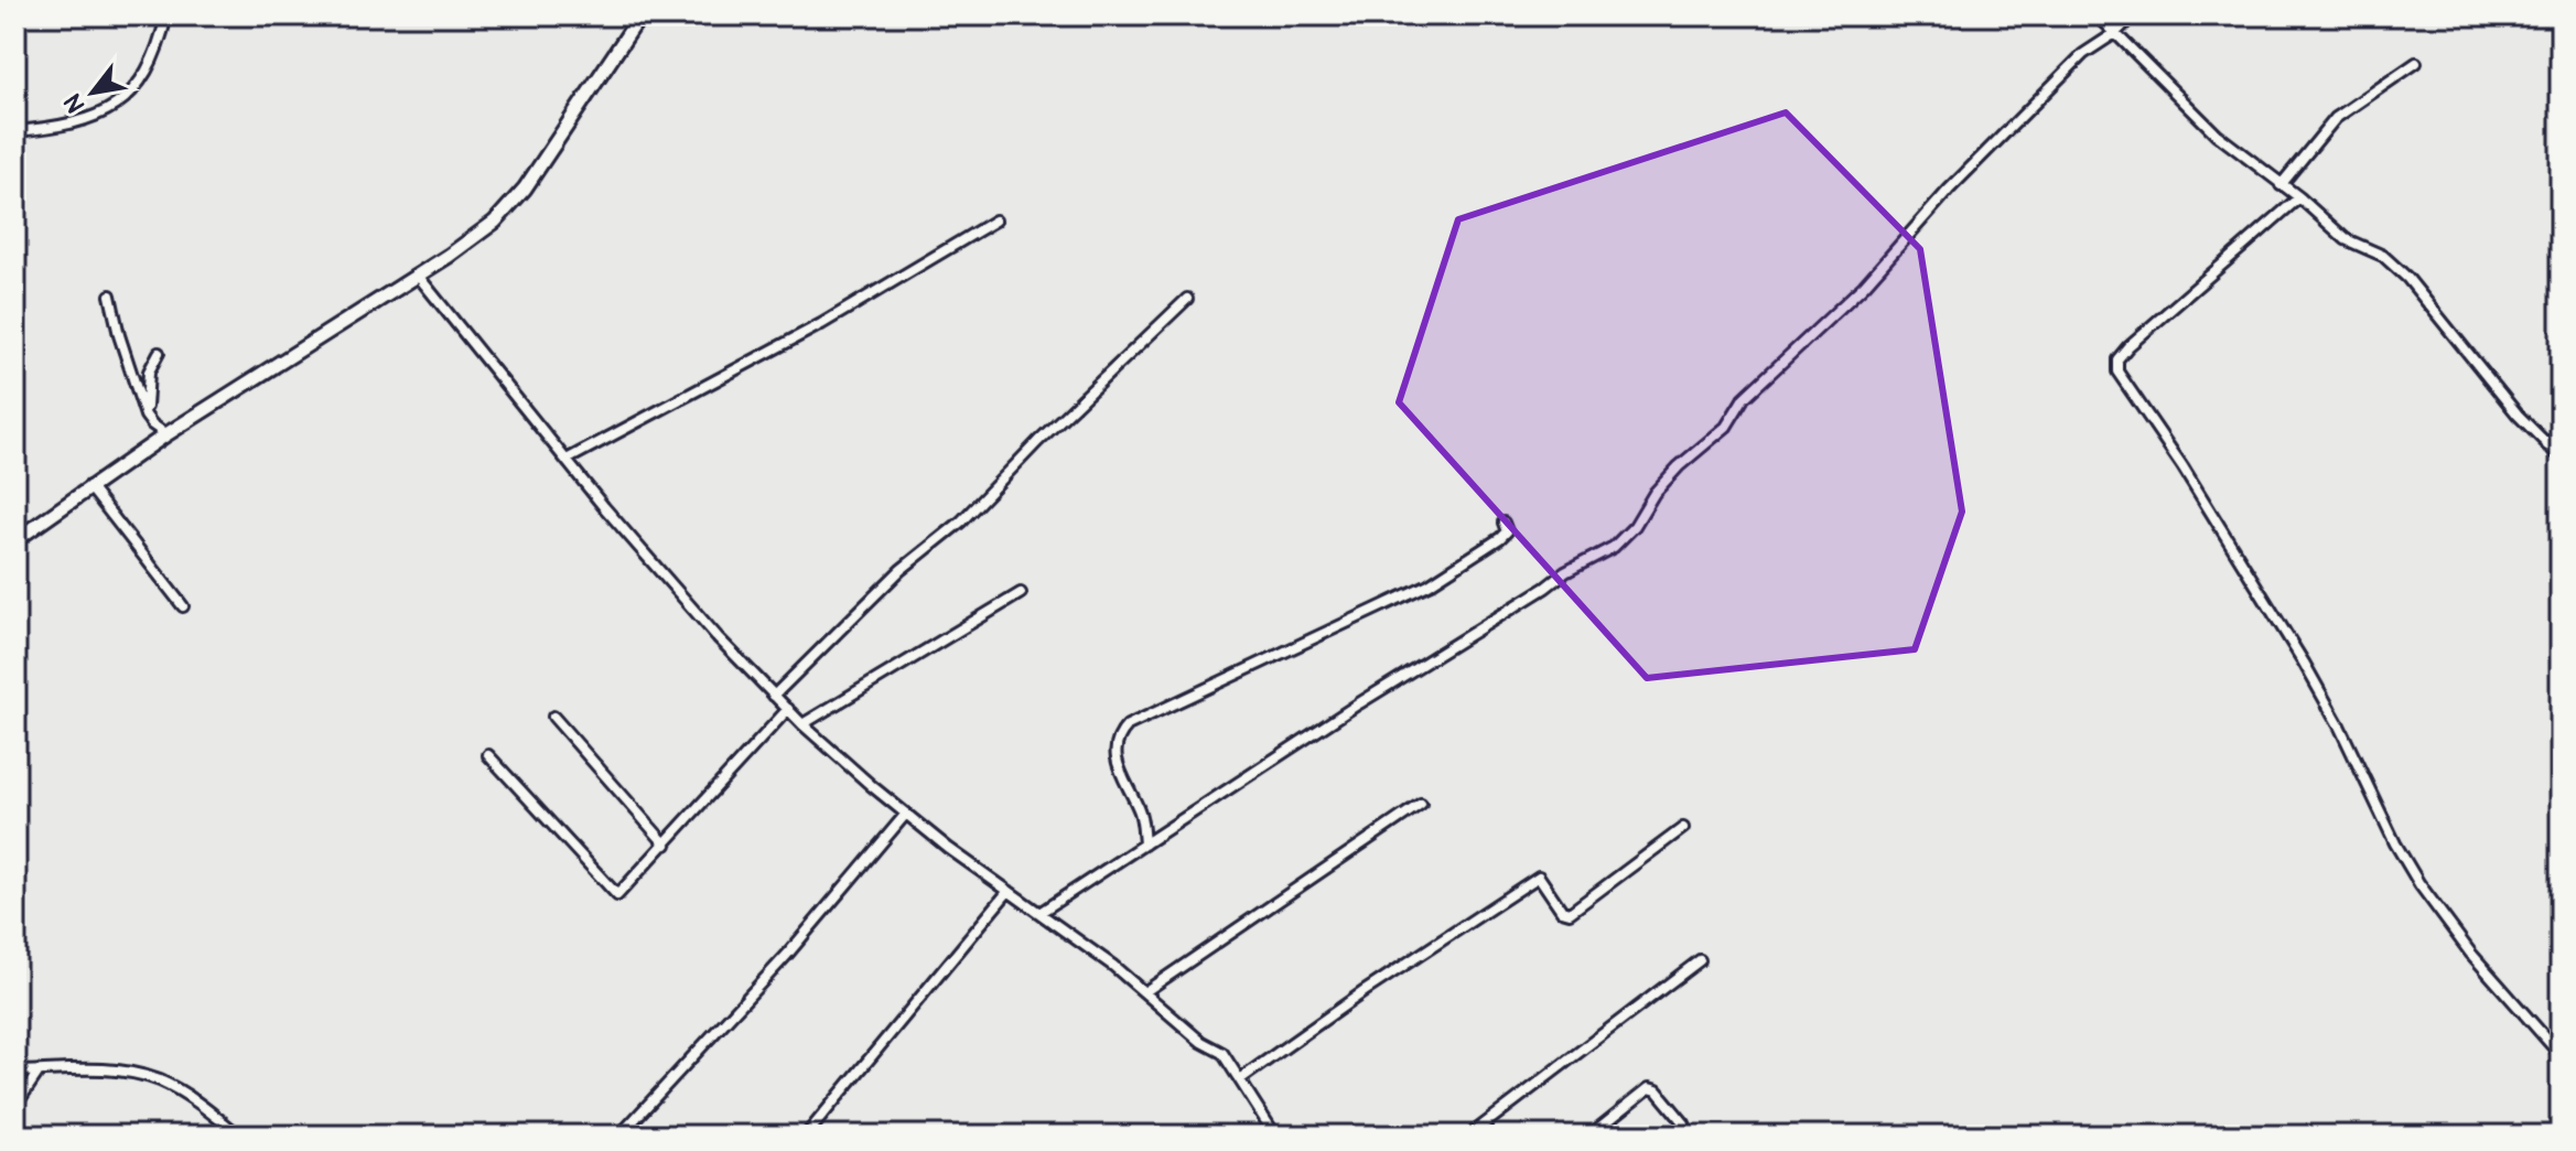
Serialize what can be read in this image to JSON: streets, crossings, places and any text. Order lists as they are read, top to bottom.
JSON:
{
  "north": "bottom left"
}
